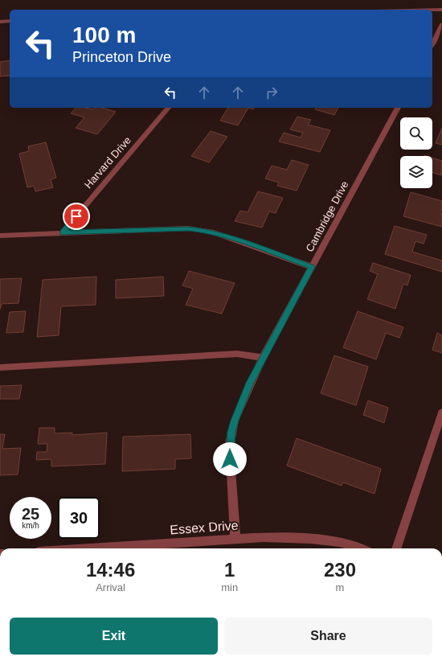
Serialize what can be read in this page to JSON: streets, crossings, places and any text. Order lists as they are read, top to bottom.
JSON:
{
  "streets": {
    "street": ["Harvard Drive", "Cambridge Drive", "Essex Drive"]
  },
  "crossings": [
    ["Cambridge Drive", "Essex Drive"]
  ],
  "page": {
    "turn": ["100 m", "Princeton Drive"],
    "speed": "25 km/h",
    "limit": "30",
    "eta": [
      "14:46",
      "Arrival",
      "1",
      "min",
      "230",
      "m"
    ],
    "buttons": ["Exit", "Share"]
  }
}
